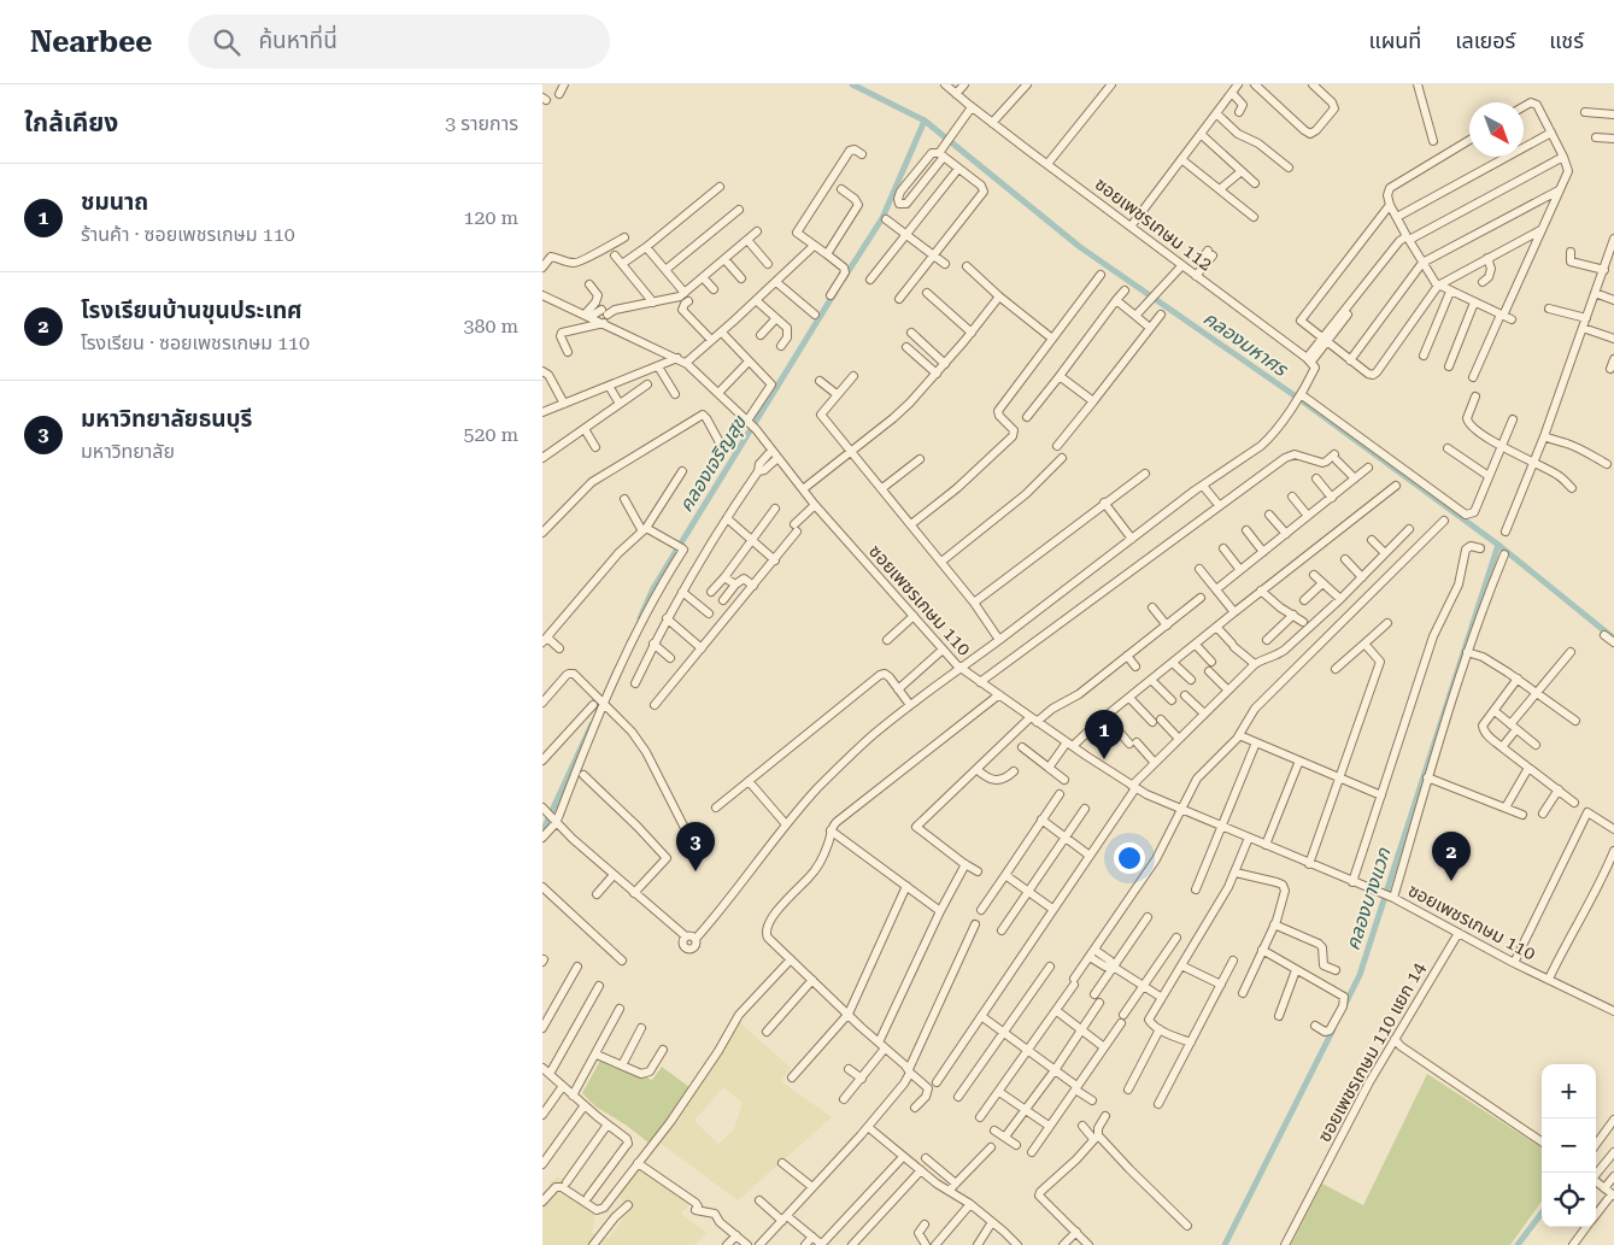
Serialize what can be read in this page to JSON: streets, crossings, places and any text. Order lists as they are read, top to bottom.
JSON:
{
  "streets": {
    "street": ["ซอยเพชรเกษม 112", "ซอยเพชรเกษม 110", "ซอยเพชรเกษม 110 แยก 14"]
  },
  "crossings": [
    ["ซอยเพชรเกษม 110", "ซอยเพชรเกษม 110 แยก 14"]
  ],
  "water": ["คลองมหาศร", "คลองเจริญสุข", "คลองบางแวก"],
  "north": "bottom right",
  "page": {
    "header": "Nearbee",
    "search": "ค้นหาที่นี่",
    "nav": ["แผนที่", "เลเยอร์", "แชร์"],
    "heading": ["ใกล้เคียง", "3 รายการ"],
    "list": [
      {
        "mark": "1",
        "name": "ชมนาถ",
        "note": "ร้านค้า · ซอยเพชรเกษม 110",
        "value": "120 m"
      },
      {
        "mark": "2",
        "name": "โรงเรียนบ้านขุนประเทศ",
        "note": "โรงเรียน · ซอยเพชรเกษม 110",
        "value": "380 m"
      },
      {
        "mark": "3",
        "name": "มหาวิทยาลัยธนบุรี",
        "note": "มหาวิทยาลัย",
        "value": "520 m"
      }
    ],
    "pins": ["1", "3", "2"],
    "map_buttons": ["+", "−"]
  }
}
